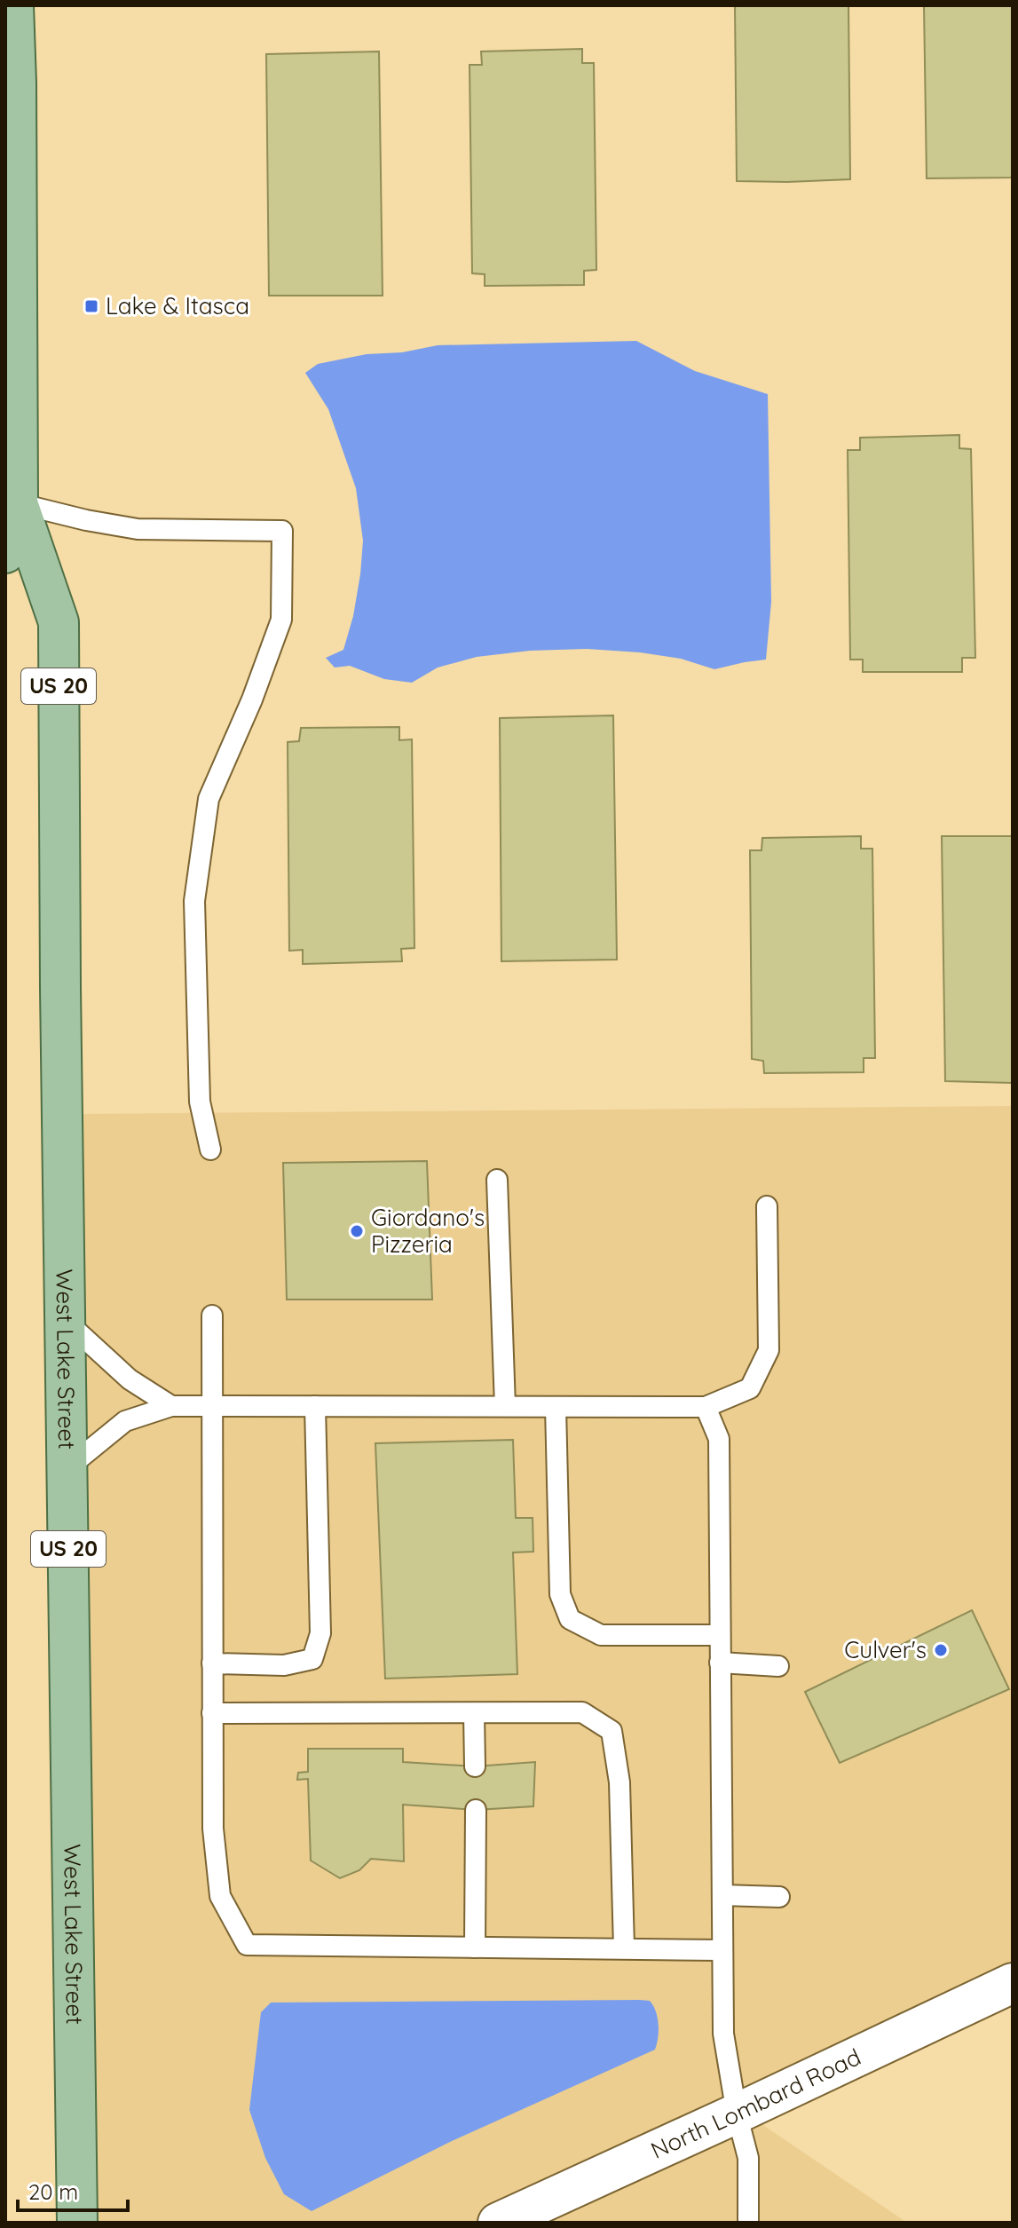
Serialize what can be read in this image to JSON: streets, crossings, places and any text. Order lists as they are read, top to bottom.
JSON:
{
  "streets": {
    "main road": ["US 20", "West Lake Street"],
    "street": ["North Lombard Road"]
  },
  "places": {
    "transit": ["Lake & Itasca"],
    "other": ["Giordano's Pizzeria", "Culver's"]
  },
  "scale_bar": "20 m"
}
